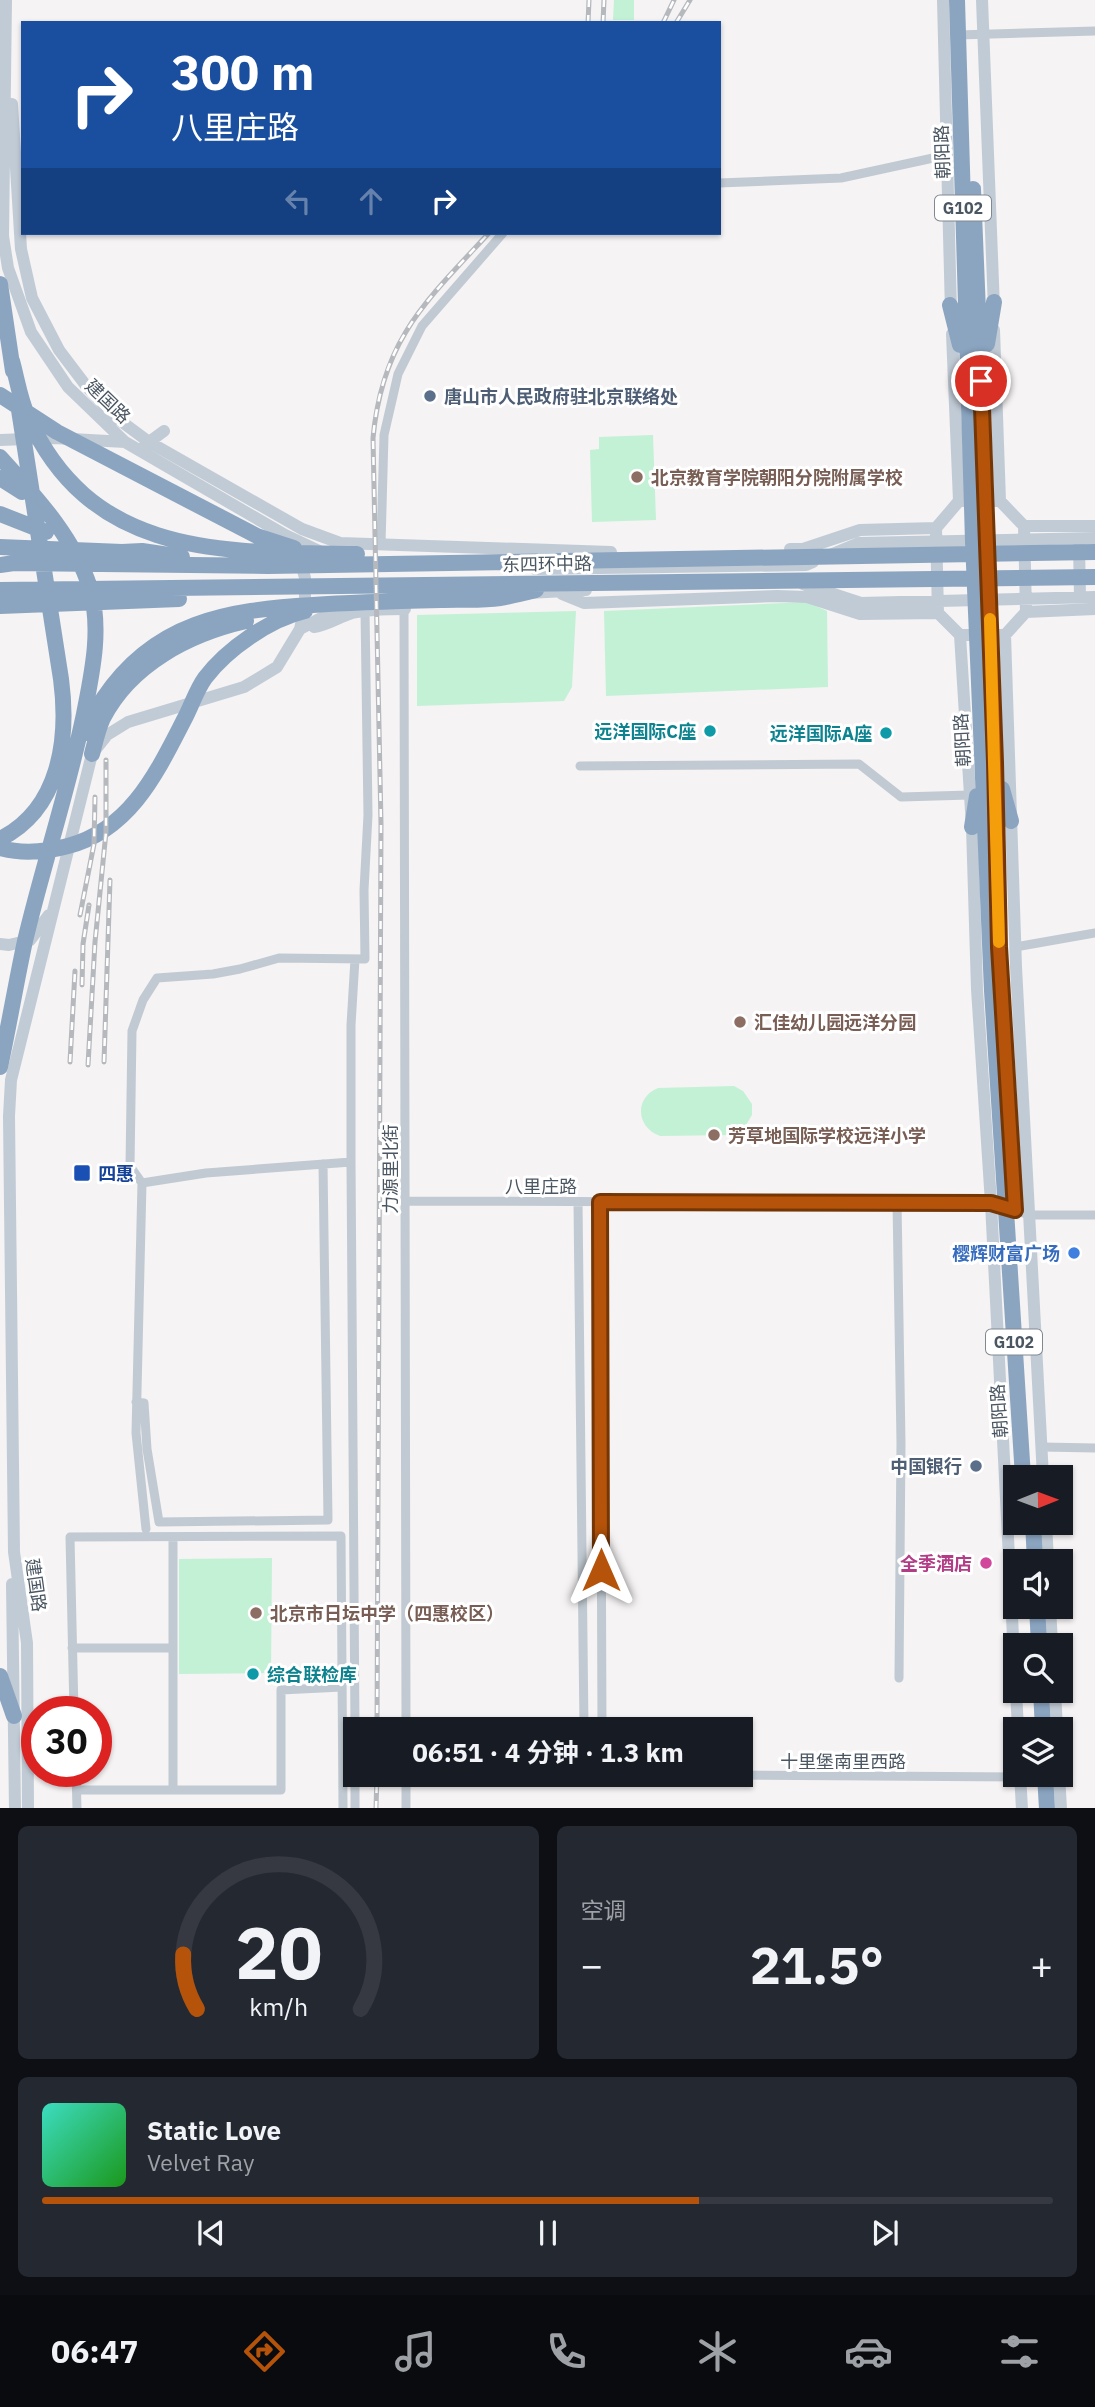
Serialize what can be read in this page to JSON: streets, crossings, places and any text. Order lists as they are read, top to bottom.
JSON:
{
  "streets": {
    "highway": ["朝阳路", "G102", "东四环中路"],
    "street": [
      "建国路",
      "力源里北街",
      "八里庄路",
      "十里堡南里西路"
    ]
  },
  "crossings": [
    ["朝阳路", "东四环中路"],
    ["朝阳路", "八里庄路"],
    ["建国路", "东四环中路"],
    ["东四环中路", "力源里北街"],
    ["力源里北街", "八里庄路"]
  ],
  "places": {
    "other": [
      "唐山市人民政府驻北京联络处",
      "北京教育学院朝阳分院附属学校",
      "远洋国际C座",
      "远洋国际A座",
      "汇佳幼儿园远洋分园",
      "芳草地国际学校远洋小学",
      "樱辉财富广场",
      "中国银行",
      "全季酒店",
      "北京市日坛中学（四惠校区）",
      "综合联检库"
    ],
    "transit": ["四惠"]
  },
  "north": "right",
  "page": {
    "turn": ["300 m", "八里庄路"],
    "limit": "30",
    "trip": "06:51 · 4 分钟 · 1.3 km",
    "tile": "空调",
    "heat": ["−", "21.5°", "+"],
    "song": ["Static Love", "Velvet Ray"],
    "tabs": "06:47",
    "gauge": ["20", "km/h"]
  }
}
